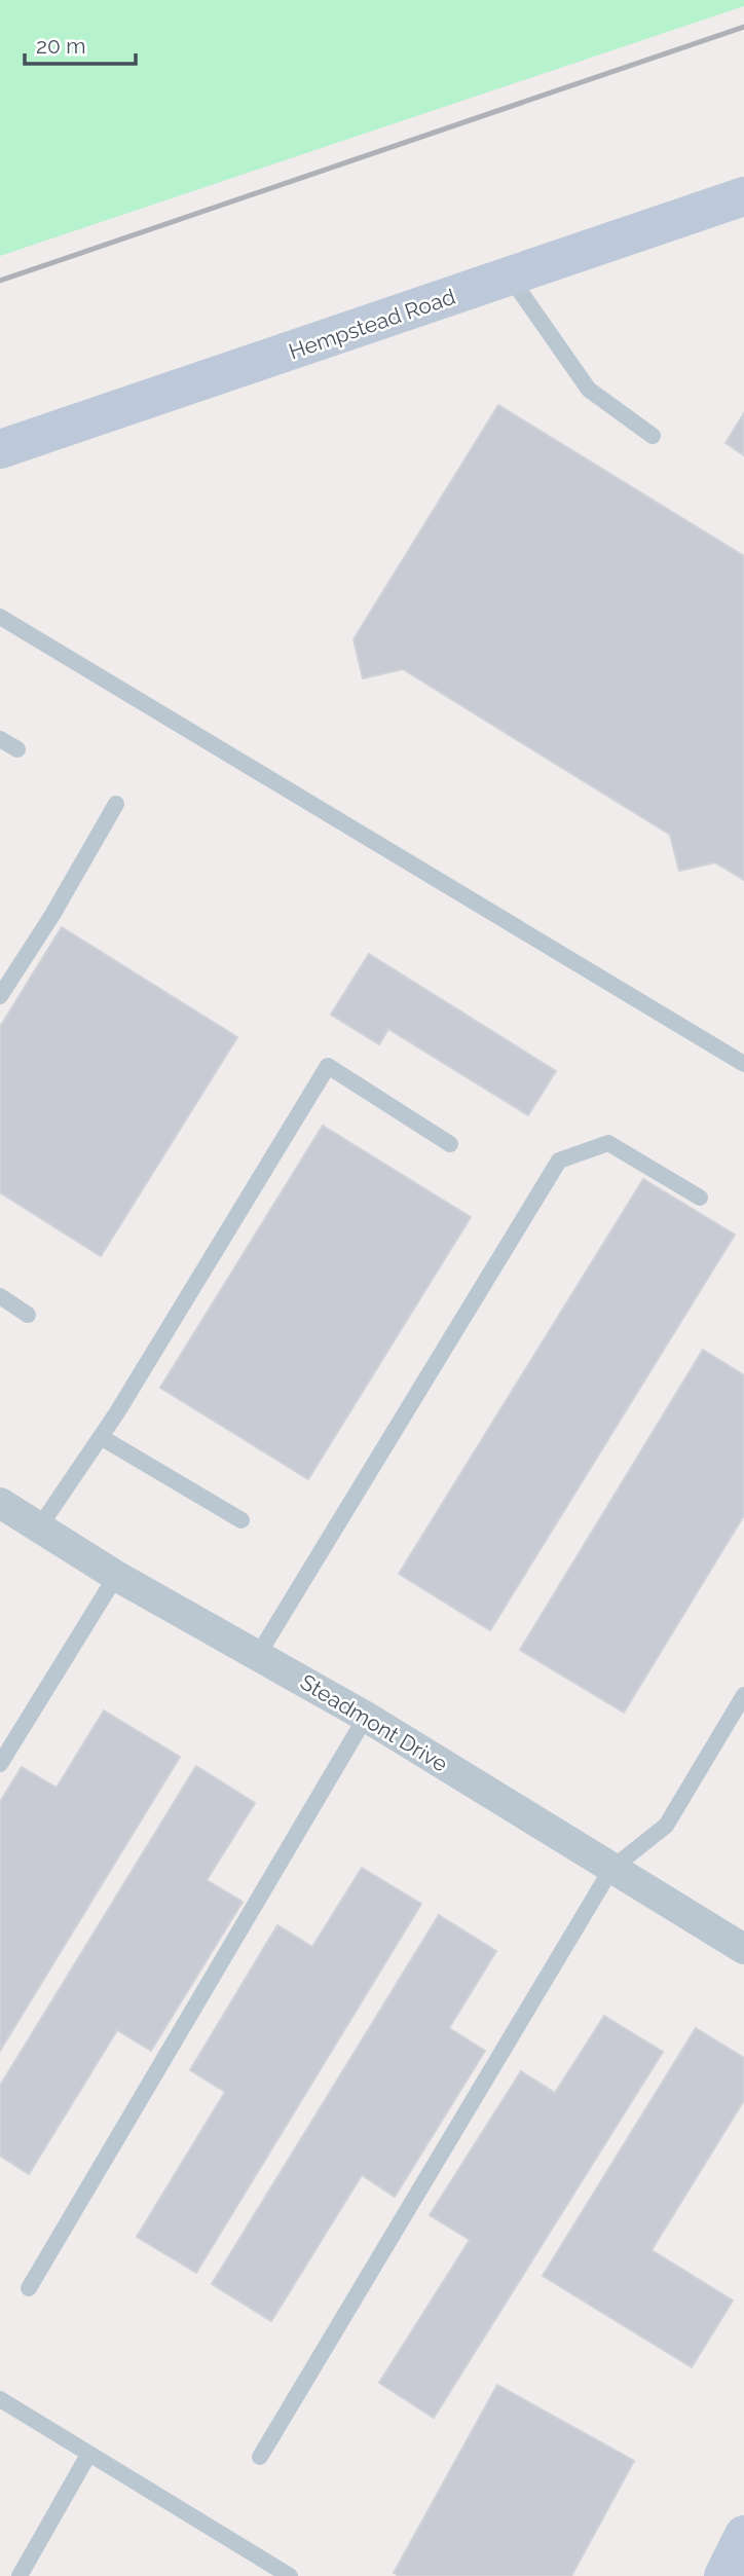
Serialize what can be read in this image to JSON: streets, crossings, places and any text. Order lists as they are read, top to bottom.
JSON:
{
  "streets": {
    "main road": ["Hempstead Road"],
    "street": ["Steadmont Drive"]
  },
  "scale_bar": "20 m"
}
